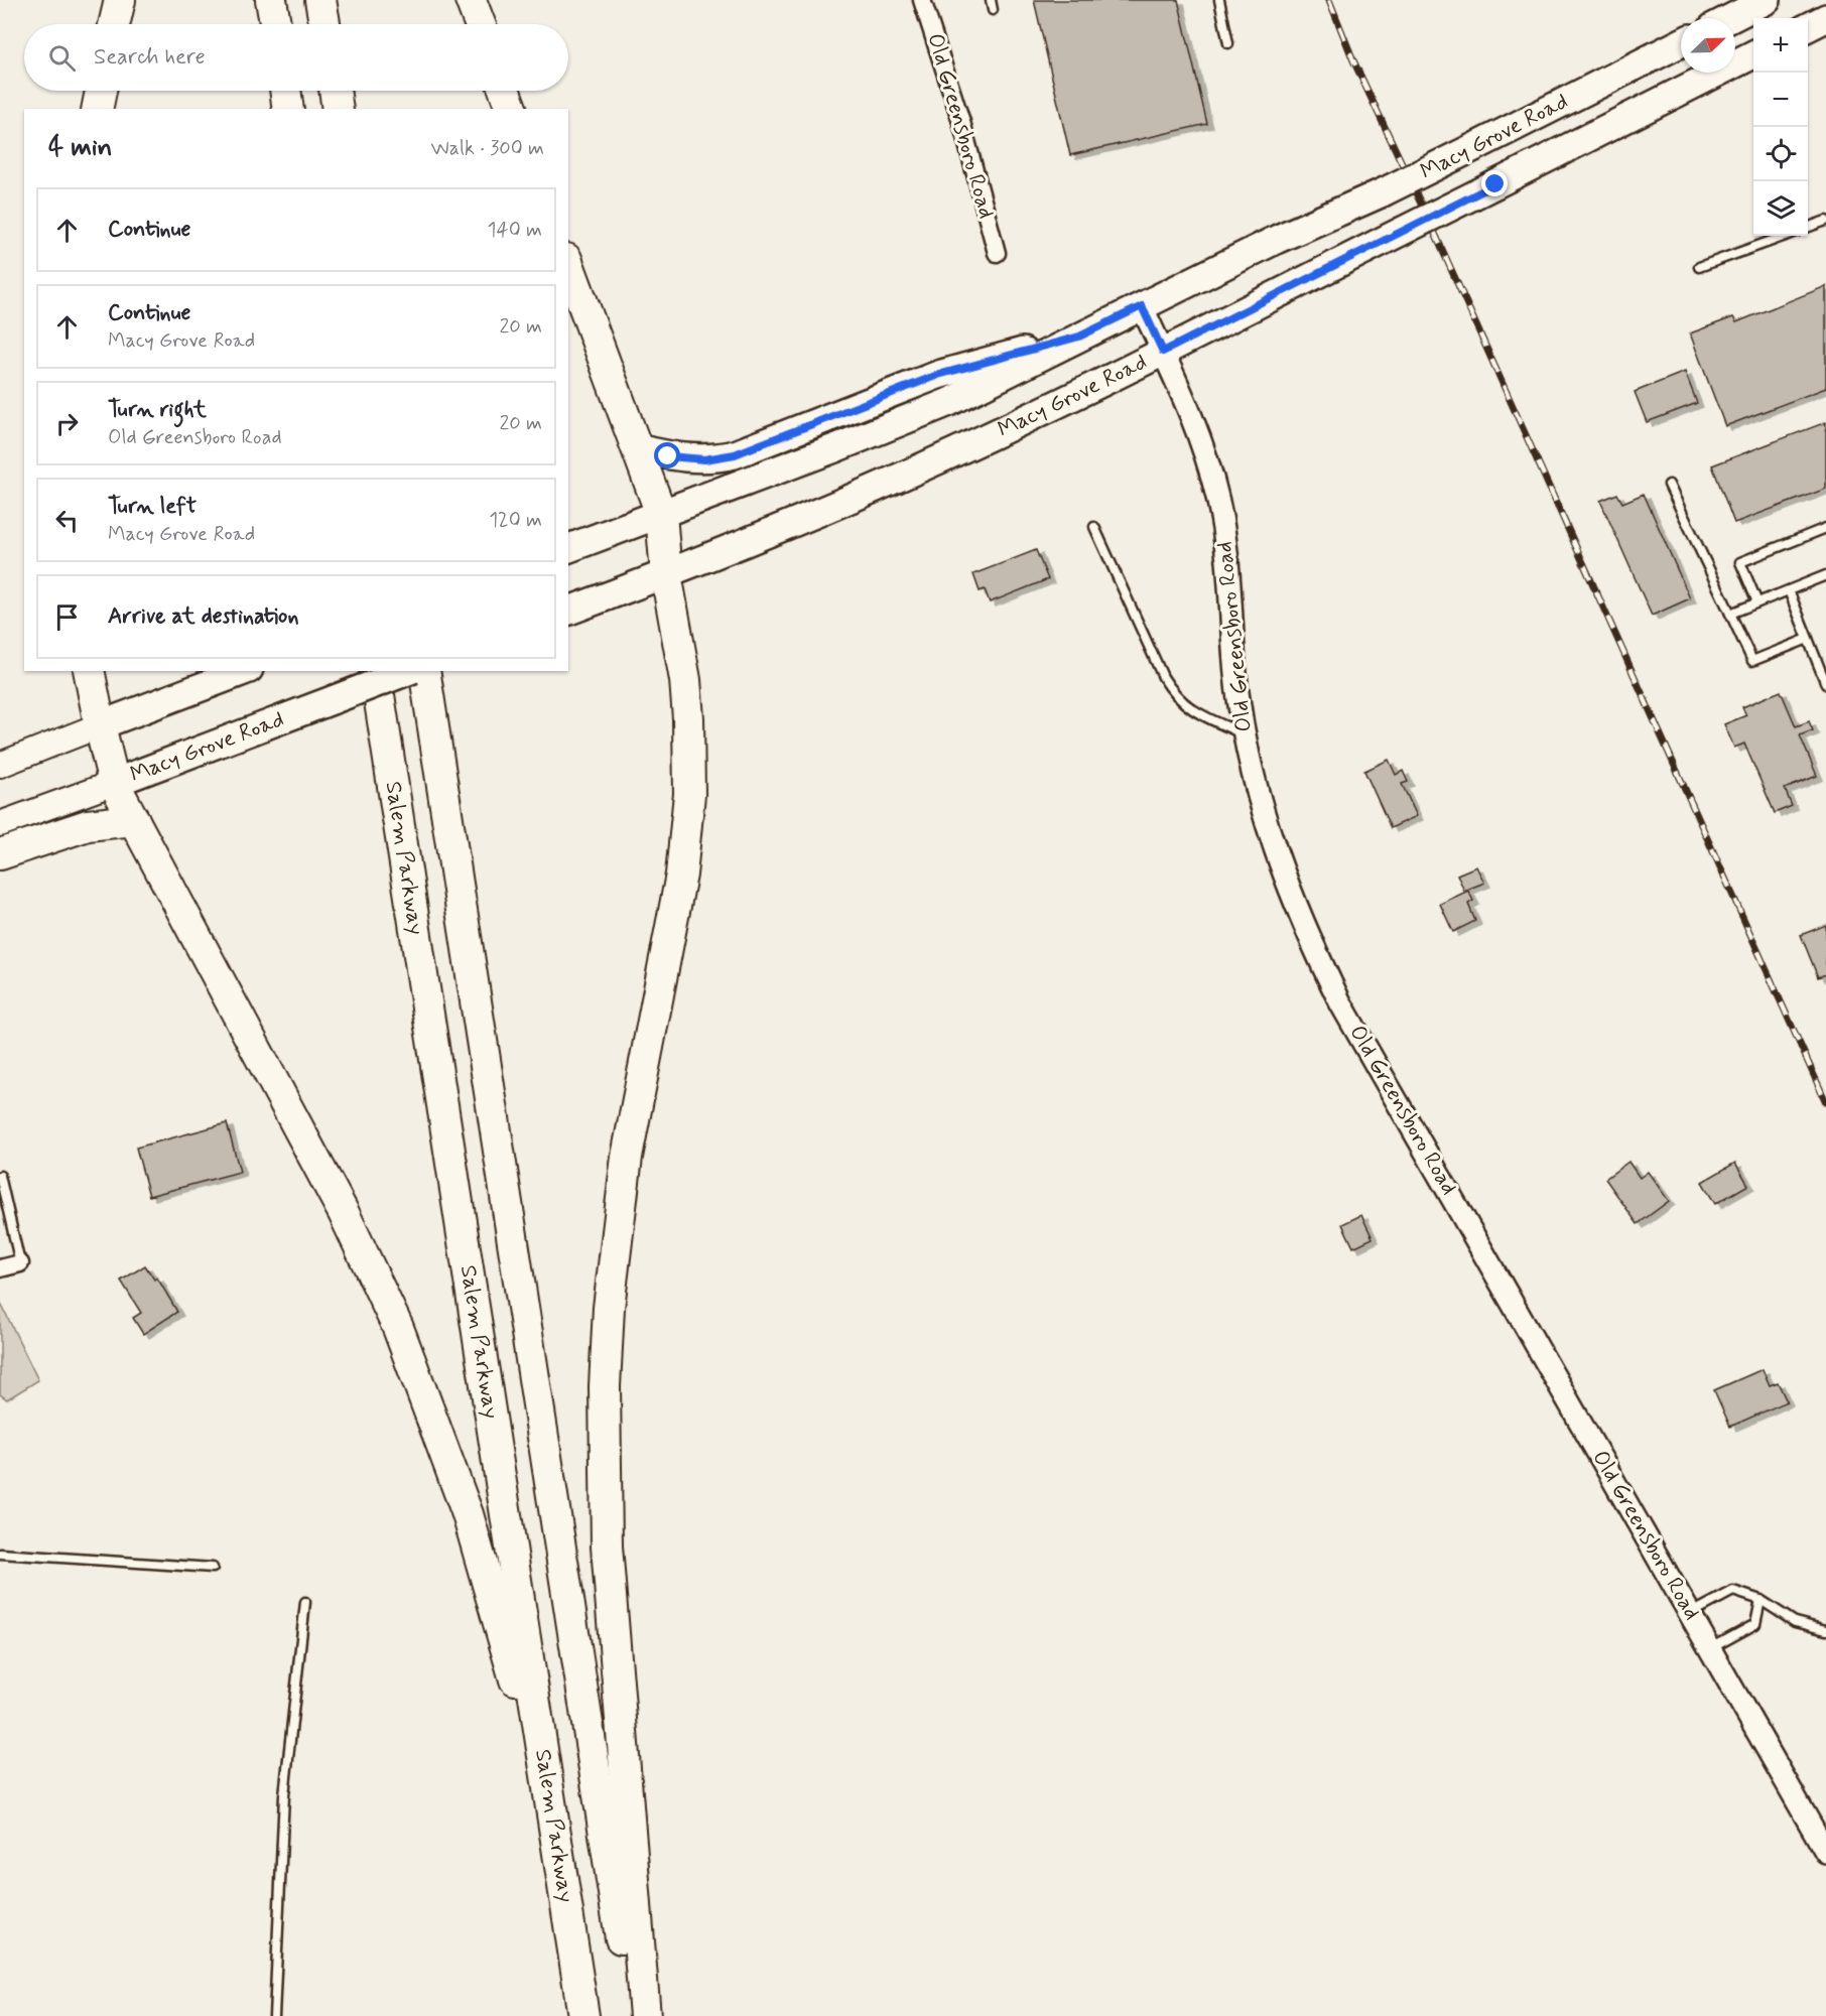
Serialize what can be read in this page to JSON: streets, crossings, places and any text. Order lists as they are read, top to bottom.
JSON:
{
  "streets": {
    "highway": ["Salem Parkway"],
    "main road": ["Macy Grove Road"],
    "street": ["Old Greensboro Road"]
  },
  "crossings": [
    ["Old Greensboro Road", "Macy Grove Road"]
  ],
  "north": "top right",
  "page": {
    "map_buttons": ["+", "−"],
    "search": "Search here",
    "heading": ["4 min", "Walk · 300 m"],
    "list": [
      ["Continue", "140 m"],
      ["Continue", "Macy Grove Road", "20 m"],
      ["Turn right", "Old Greensboro Road", "20 m"],
      ["Turn left", "Macy Grove Road", "120 m"],
      "Arrive at destination"
    ]
  }
}
